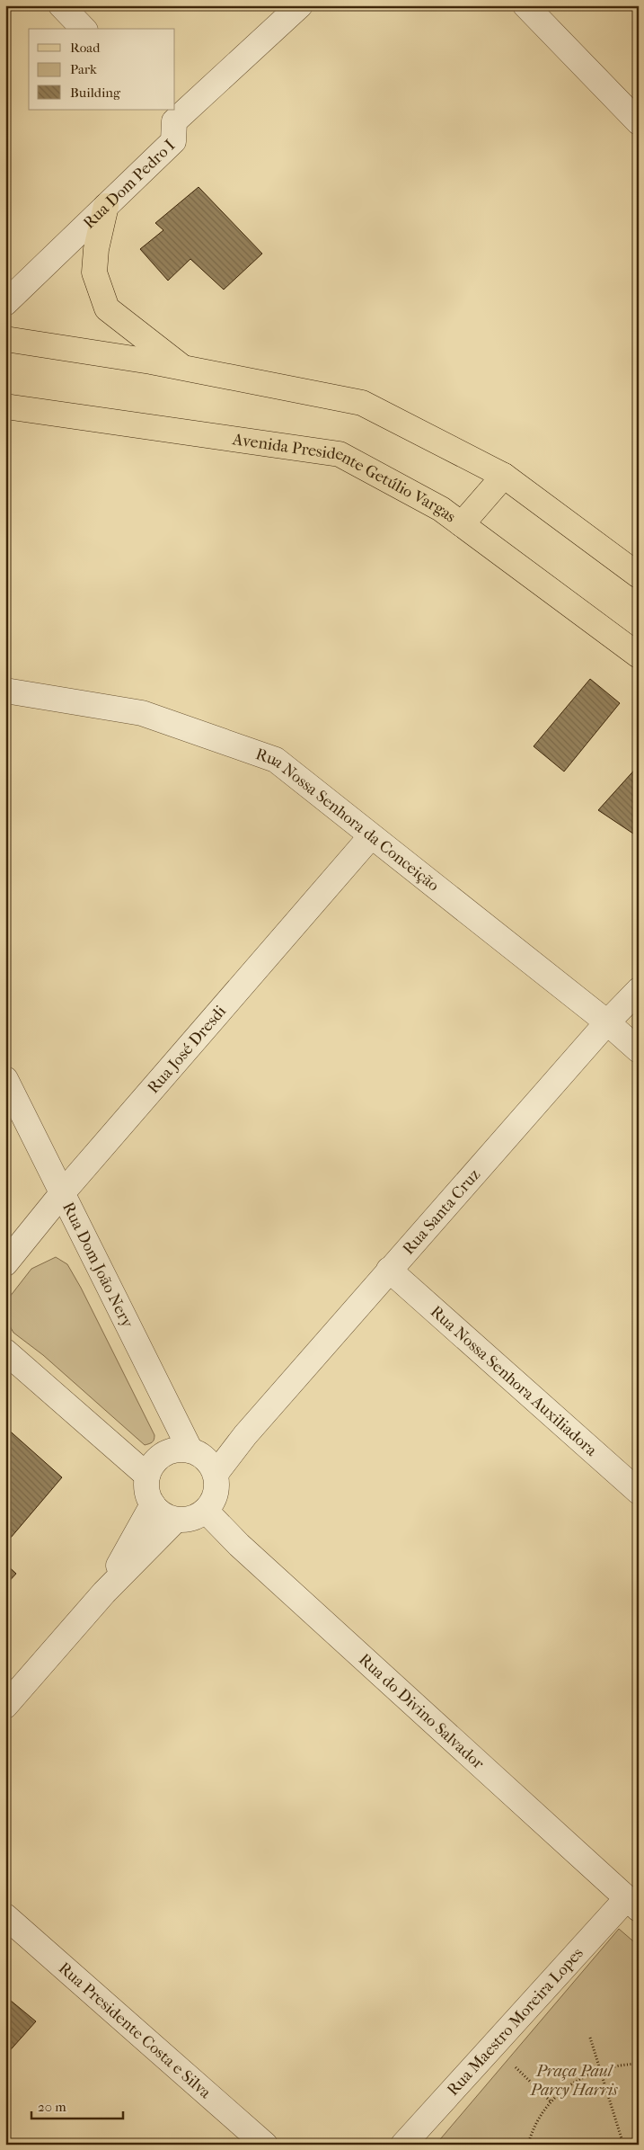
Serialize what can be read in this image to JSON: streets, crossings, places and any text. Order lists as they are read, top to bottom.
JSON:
{
  "streets": {
    "main road": ["Avenida Presidente Getúlio Vargas"],
    "street": [
      "Rua Dom Pedro I",
      "Rua Nossa Senhora da Conceição",
      "Rua José Dresdi",
      "Rua Santa Cruz",
      "Rua Dom João Nery",
      "Rua Nossa Senhora Auxiliadora",
      "Rua do Divino Salvador",
      "Rua Maestro Moreira Lopes",
      "Rua Presidente Costa e Silva"
    ]
  },
  "crossings": [
    ["Rua Nossa Senhora da Conceição", "Rua José Dresdi"],
    ["Rua Nossa Senhora da Conceição", "Rua Santa Cruz"],
    ["Rua José Dresdi", "Rua Dom João Nery"],
    ["Rua Santa Cruz", "Rua Dom João Nery"],
    ["Rua Santa Cruz", "Rua Nossa Senhora Auxiliadora"],
    ["Rua Santa Cruz", "Rua do Divino Salvador"],
    ["Rua Dom João Nery", "Rua do Divino Salvador"],
    ["Rua do Divino Salvador", "Rua Maestro Moreira Lopes"]
  ],
  "parks": ["Praça Paul Parcy Harris"],
  "legend": ["Road", "Park", "Building"],
  "scale_bar": "20 m"
}
